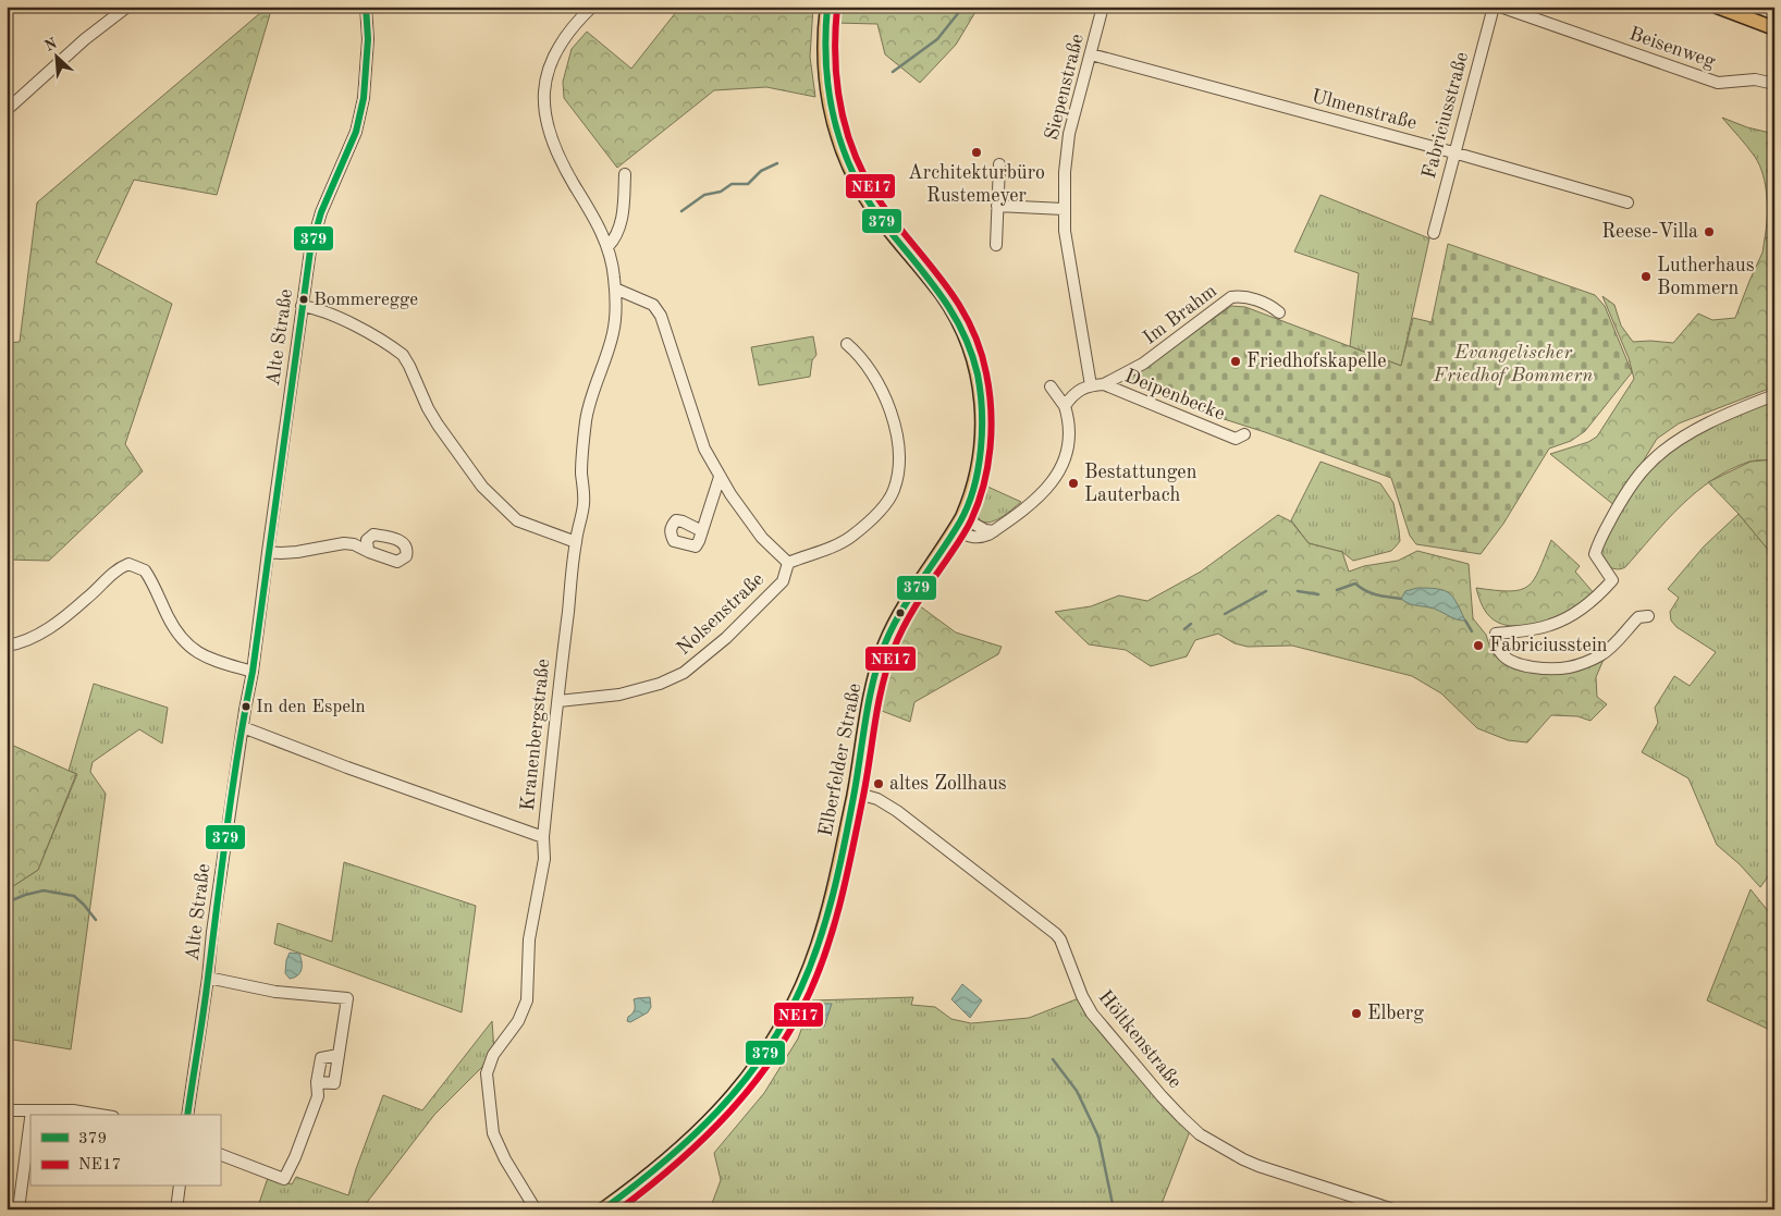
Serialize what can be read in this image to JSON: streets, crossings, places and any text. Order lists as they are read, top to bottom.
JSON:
{
  "streets": {
    "main road": ["Elberfelder Straße"],
    "street": [
      "Beisenweg",
      "Siepenstraße",
      "Ulmenstraße",
      "Fabriciusstraße",
      "Im Brahm",
      "Alte Straße",
      "Deipenbecke",
      "Nolsenstraße",
      "Kranenbergstraße",
      "Höltkenstraße"
    ]
  },
  "crossings": [
    ["Siepenstraße", "Ulmenstraße"],
    ["Siepenstraße", "Deipenbecke"],
    ["Ulmenstraße", "Fabriciusstraße"],
    ["Im Brahm", "Deipenbecke"],
    ["Nolsenstraße", "Kranenbergstraße"],
    ["Elberfelder Straße", "Höltkenstraße"]
  ],
  "parks": ["Evangelischer Friedhof Bommern"],
  "places": [
    "Architekturbüro Rustemeyer",
    "Reese-Villa",
    "Lutherhaus Bommern",
    "Bommeregge",
    "Friedhofskapelle",
    "Bestattungen Lauterbach",
    "Fabriciusstein",
    "In den Espeln",
    "altes Zollhaus",
    "Elberg"
  ],
  "lines": ["transit line 379", "transit line NE17"],
  "legend": ["379", "NE17"],
  "north": "top left"
}
